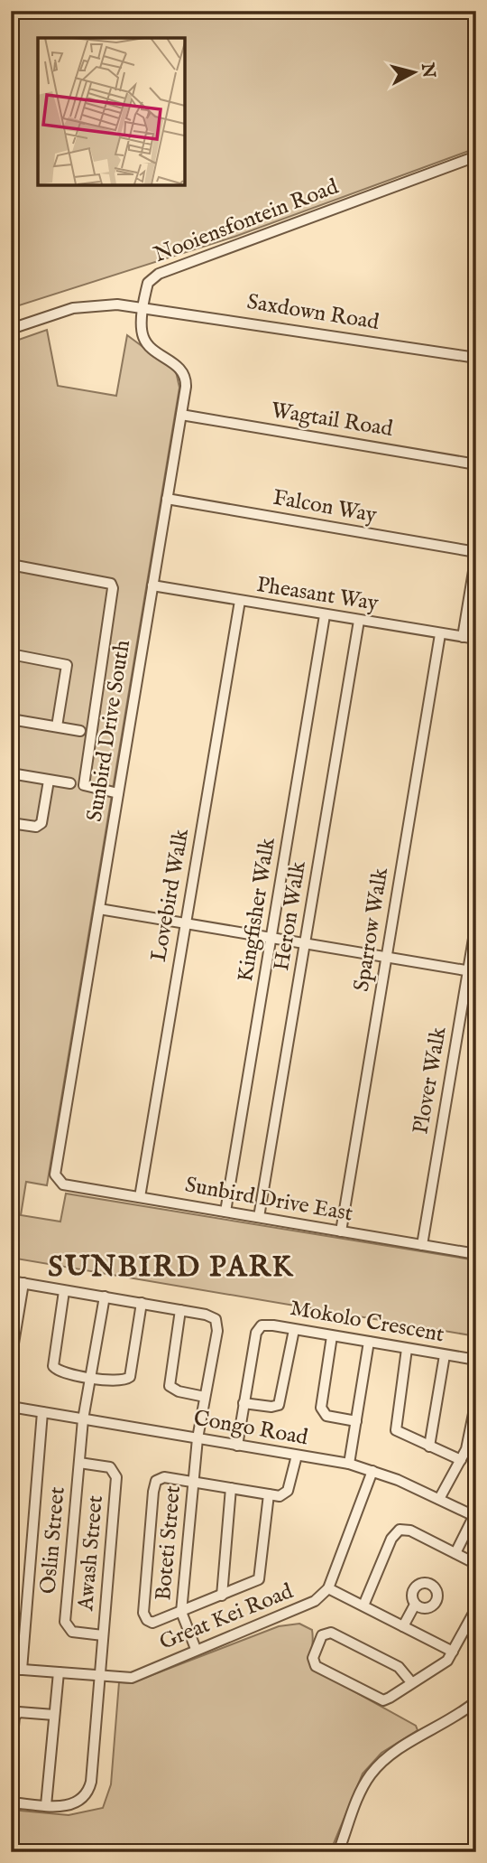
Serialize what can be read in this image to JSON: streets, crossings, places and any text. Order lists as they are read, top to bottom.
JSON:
{
  "streets": {
    "street": [
      "Nooiensfontein Road",
      "Saxdown Road",
      "Wagtail Road",
      "Falcon Way",
      "Pheasant Way",
      "Sunbird Drive South",
      "Lovebird Walk",
      "Kingfisher Walk",
      "Heron Walk",
      "Sparrow Walk",
      "Plover Walk",
      "Sunbird Drive East",
      "Mokolo Crescent",
      "Congo Road",
      "Oslin Street",
      "Boteti Street",
      "Awash Street",
      "Great Kei Road"
    ]
  },
  "crossings": [
    ["Nooiensfontein Road", "Saxdown Road"],
    ["Nooiensfontein Road", "Sunbird Drive South"],
    ["Saxdown Road", "Sunbird Drive South"],
    ["Wagtail Road", "Sunbird Drive South"],
    ["Falcon Way", "Sunbird Drive South"],
    ["Pheasant Way", "Sunbird Drive South"],
    ["Pheasant Way", "Lovebird Walk"],
    ["Pheasant Way", "Kingfisher Walk"],
    ["Pheasant Way", "Heron Walk"],
    ["Pheasant Way", "Sparrow Walk"],
    ["Sunbird Drive South", "Sunbird Drive East"],
    ["Lovebird Walk", "Sunbird Drive East"],
    ["Kingfisher Walk", "Sunbird Drive East"],
    ["Heron Walk", "Sunbird Drive East"],
    ["Sparrow Walk", "Sunbird Drive East"],
    ["Plover Walk", "Sunbird Drive East"],
    ["Mokolo Crescent", "Congo Road"],
    ["Congo Road", "Oslin Street"],
    ["Congo Road", "Boteti Street"],
    ["Oslin Street", "Awash Street"],
    ["Boteti Street", "Great Kei Road"],
    ["Awash Street", "Great Kei Road"]
  ],
  "districts": ["SUNBIRD PARK"],
  "north": "right"
}
